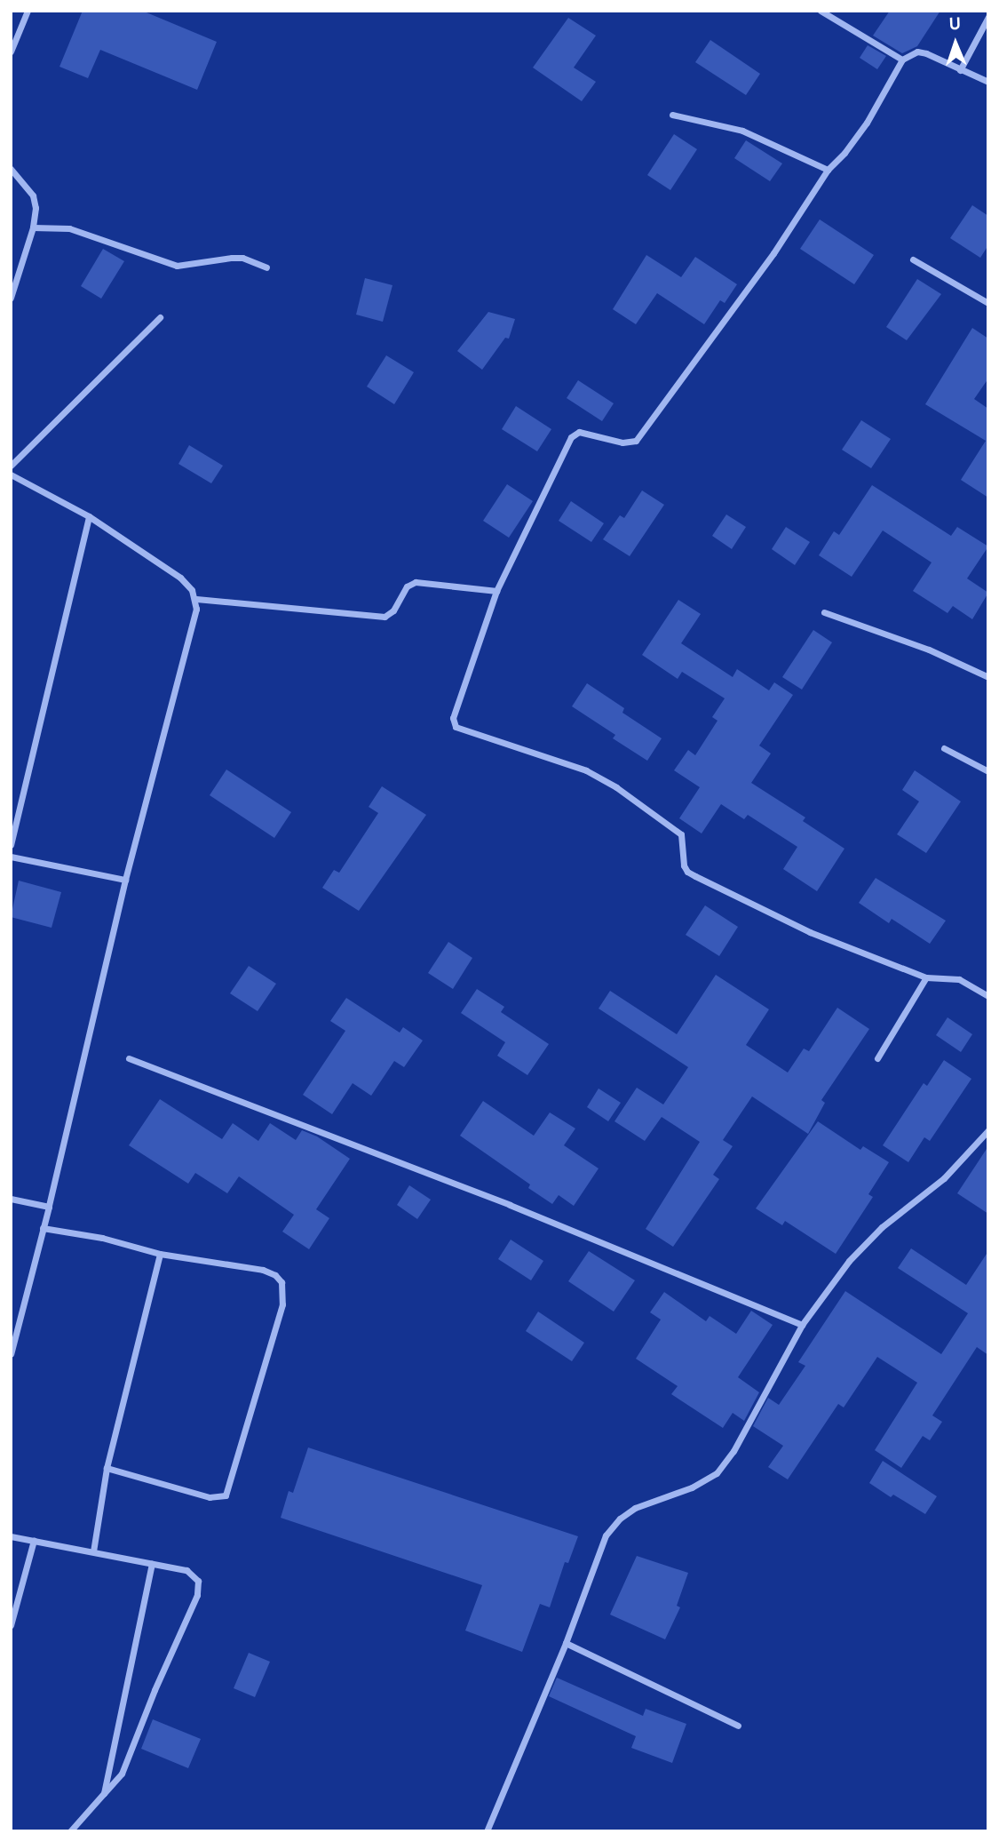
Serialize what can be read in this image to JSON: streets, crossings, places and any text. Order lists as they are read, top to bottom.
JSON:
{
  "north": "top"
}
